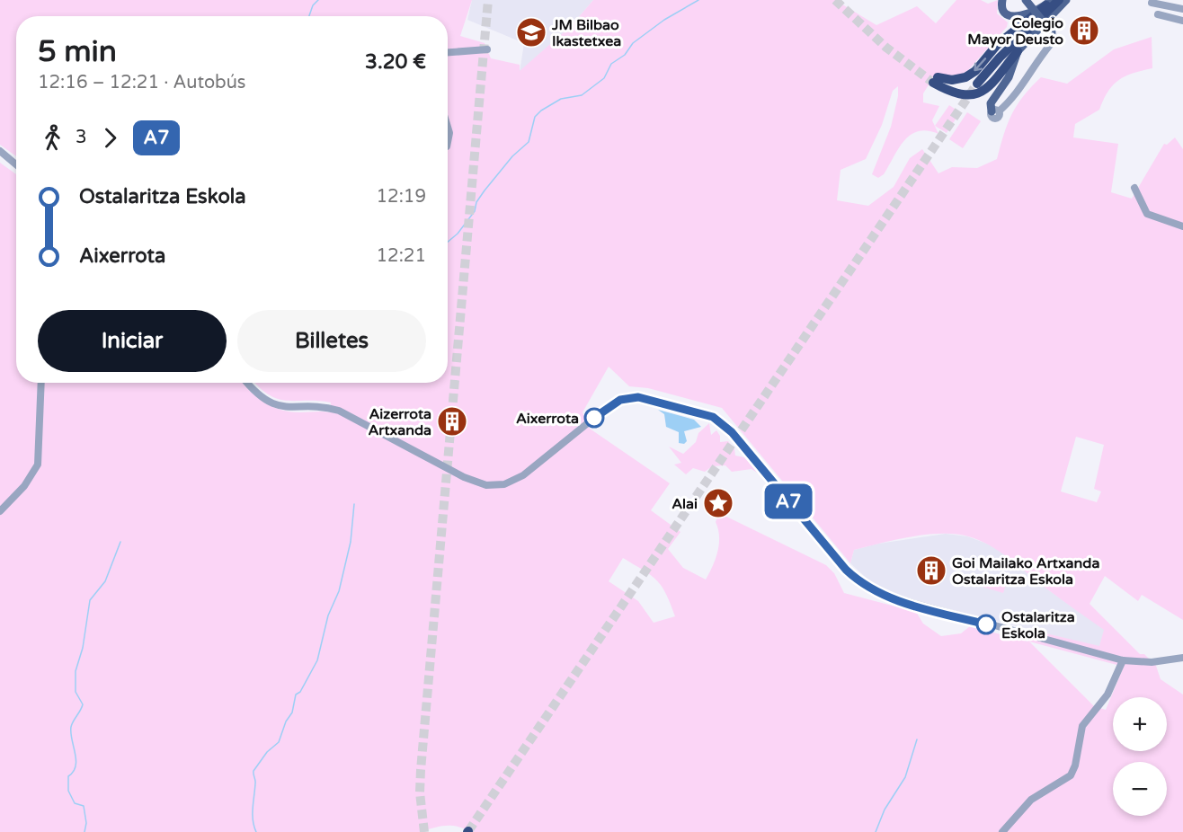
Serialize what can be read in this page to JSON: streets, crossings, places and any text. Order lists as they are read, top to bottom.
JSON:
{
  "places": {
    "building": ["Colegio Mayor Deusto", "Aizerrota Artxanda", "Goi Mailako Artxanda Ostalaritza Eskola"],
    "school or university": ["JM Bilbao Ikastetxea"],
    "other": ["Aixerrota", "Ostalaritza Eskola"],
    "place": ["Alai"]
  },
  "lines": ["bus line A7"],
  "page": {
    "on_map": "A7",
    "heading": ["5 min", "12:16 – 12:21 · Autobús", "3.20 €"],
    "legs": ["3", "A7"],
    "list": [
      {
        "name": "Ostalaritza Eskola",
        "value": "12:19"
      },
      {
        "name": "Aixerrota",
        "value": "12:21"
      }
    ],
    "buttons": ["Iniciar", "Billetes"],
    "map_buttons": ["+", "−"]
  }
}
